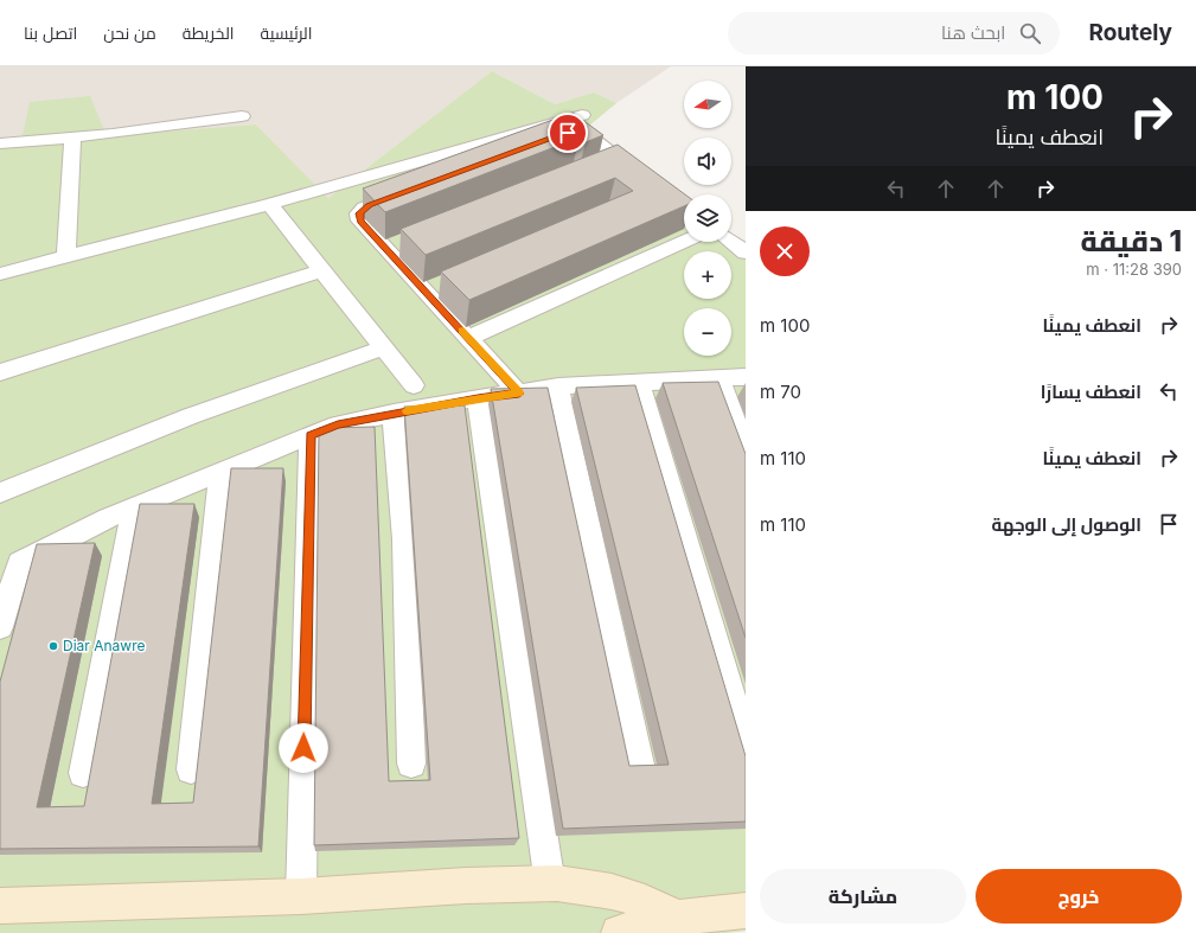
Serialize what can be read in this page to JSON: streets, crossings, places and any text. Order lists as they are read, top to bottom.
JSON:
{
  "places": ["Diar Anawre"],
  "north": "left",
  "page": {
    "header": "Routely",
    "search": "ابحث هنا",
    "nav": [
      "الرئيسية",
      "الخريطة",
      "من نحن",
      "اتصل بنا"
    ],
    "turn": ["100 m", "انعطف يمينًا"],
    "map_buttons": ["+", "−"],
    "heading": ["1 دقيقة", "390 m · 11:28"],
    "list": [
      {
        "name": "انعطف يمينًا",
        "value": "100 m"
      },
      {
        "name": "انعطف يسارًا",
        "value": "70 m"
      },
      {
        "name": "انعطف يمينًا",
        "value": "110 m"
      },
      {
        "name": "الوصول إلى الوجهة",
        "value": "110 m"
      }
    ],
    "buttons": ["خروج", "مشاركة"]
  }
}
